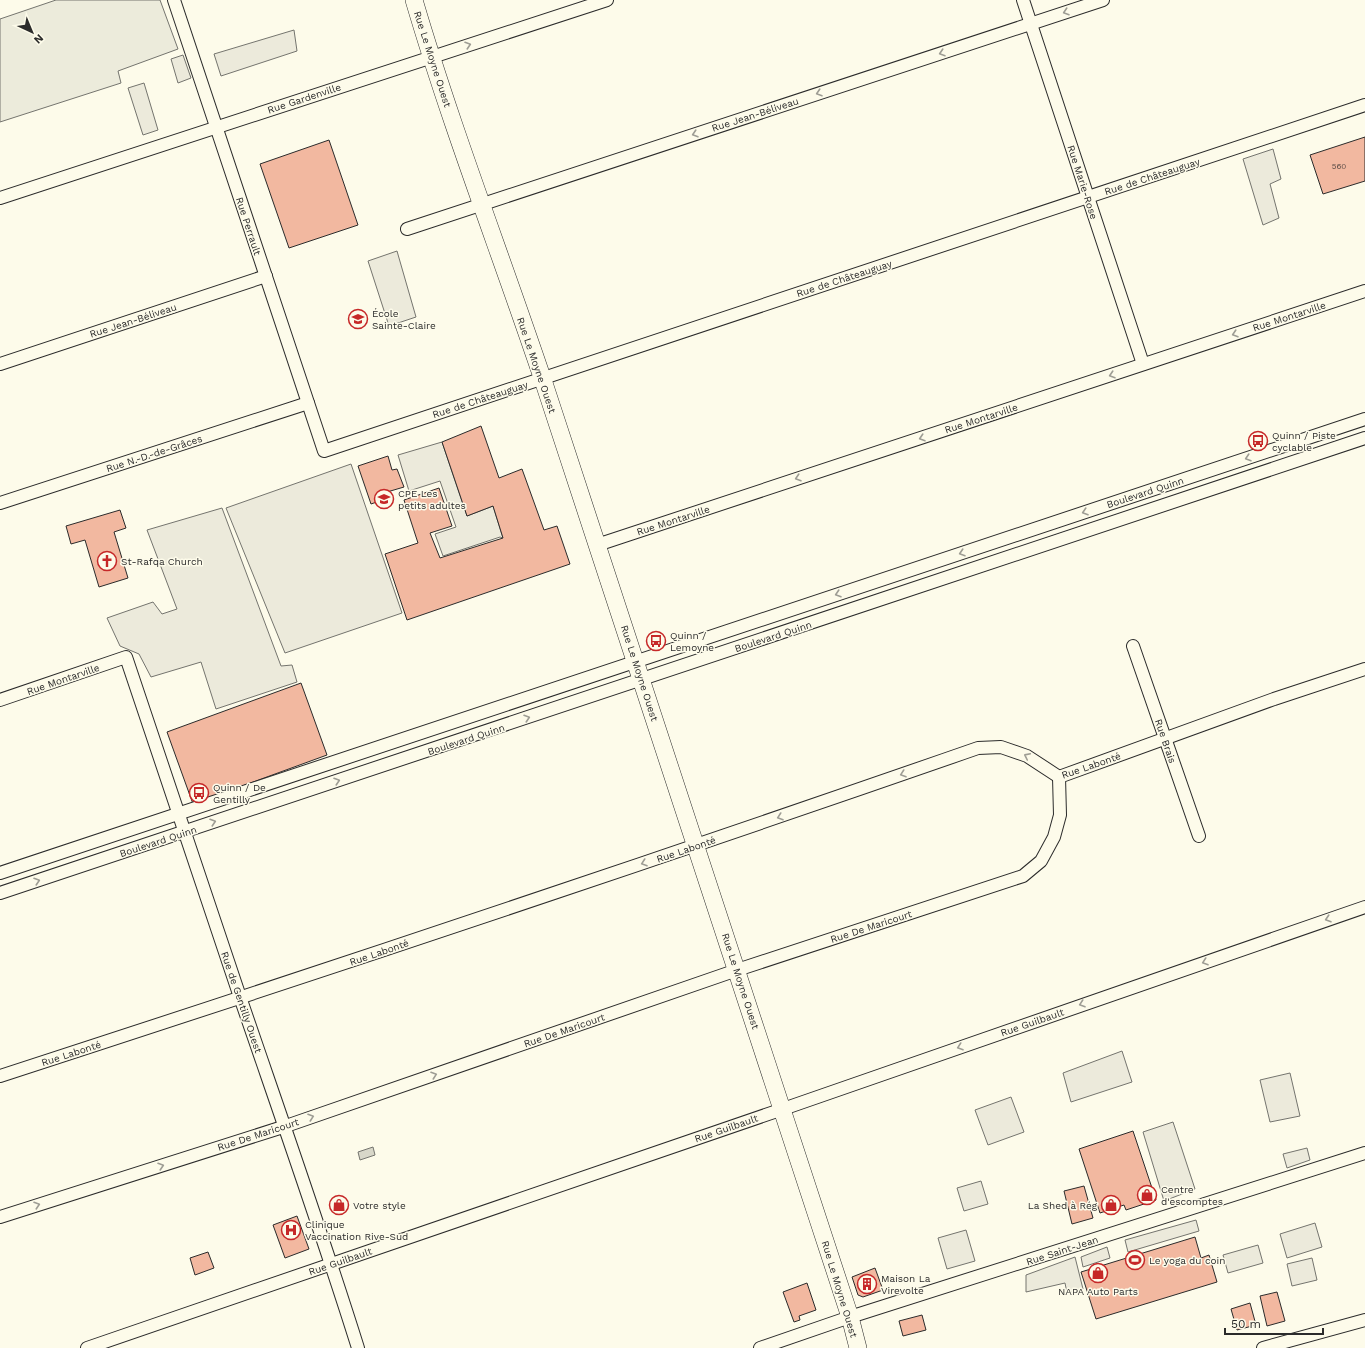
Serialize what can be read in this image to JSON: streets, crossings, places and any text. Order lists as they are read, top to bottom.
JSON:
{
  "streets": {
    "street": [
      "Rue Le Moyne Ouest",
      "Rue Gardenville",
      "Rue Jean-Béliveau",
      "Rue de Châteauguay",
      "Rue Marie-Rose",
      "Rue Perrault",
      "Rue Montarville",
      "Rue N.-D.-de-Grâces",
      "Boulevard Quinn",
      "Rue Brais",
      "Rue Labonté",
      "Rue De Maricourt",
      "Rue de Gentilly Ouest",
      "Rue Guilbault",
      "Rue Saint-Jean"
    ]
  },
  "crossings": [
    ["Rue Le Moyne Ouest", "Rue Gardenville"],
    ["Rue Le Moyne Ouest", "Rue Jean-Béliveau"],
    ["Rue Le Moyne Ouest", "Rue de Châteauguay"],
    ["Rue Le Moyne Ouest", "Rue Montarville"],
    ["Rue Le Moyne Ouest", "Boulevard Quinn"],
    ["Rue Le Moyne Ouest", "Rue Labonté"],
    ["Rue Le Moyne Ouest", "Rue De Maricourt"],
    ["Rue Le Moyne Ouest", "Rue Guilbault"],
    ["Rue Le Moyne Ouest", "Rue Saint-Jean"],
    ["Rue Gardenville", "Rue Perrault"],
    ["Rue Jean-Béliveau", "Rue Marie-Rose"],
    ["Rue Jean-Béliveau", "Rue Perrault"],
    ["Rue de Châteauguay", "Rue Marie-Rose"],
    ["Rue de Châteauguay", "Rue Perrault"],
    ["Rue Marie-Rose", "Rue Montarville"],
    ["Rue Perrault", "Rue N.-D.-de-Grâces"],
    ["Rue Montarville", "Rue de Gentilly Ouest"],
    ["Boulevard Quinn", "Rue de Gentilly Ouest"],
    ["Rue Brais", "Rue Labonté"],
    ["Rue Labonté", "Rue De Maricourt"],
    ["Rue Labonté", "Rue de Gentilly Ouest"],
    ["Rue De Maricourt", "Rue de Gentilly Ouest"],
    ["Rue de Gentilly Ouest", "Rue Guilbault"]
  ],
  "one_way": [
    "Rue Jean-Béliveau",
    "Rue Montarville",
    "Rue Labonté",
    "Rue De Maricourt",
    "Rue Guilbault"
  ],
  "places": {
    "school or university": ["École Sainte-Claire", "CPE Les petits adultes"],
    "bus stop": ["Quinn / Piste cyclable", "Quinn / Lemoyne", "Quinn / De Gentilly"],
    "church": ["St-Rafqa Church"],
    "shop": [
      "Centre d'escomptes",
      "Votre style",
      "La Shed à Rég",
      "NAPA Auto Parts"
    ],
    "hospital": ["Clinique Vaccination Rive-Sud"],
    "sports": ["Le yoga du coin"],
    "building": ["Maison La Virevolte"]
  },
  "house_numbers": ["560"],
  "scale_bar": "50 m",
  "north": "bottom right"
}
